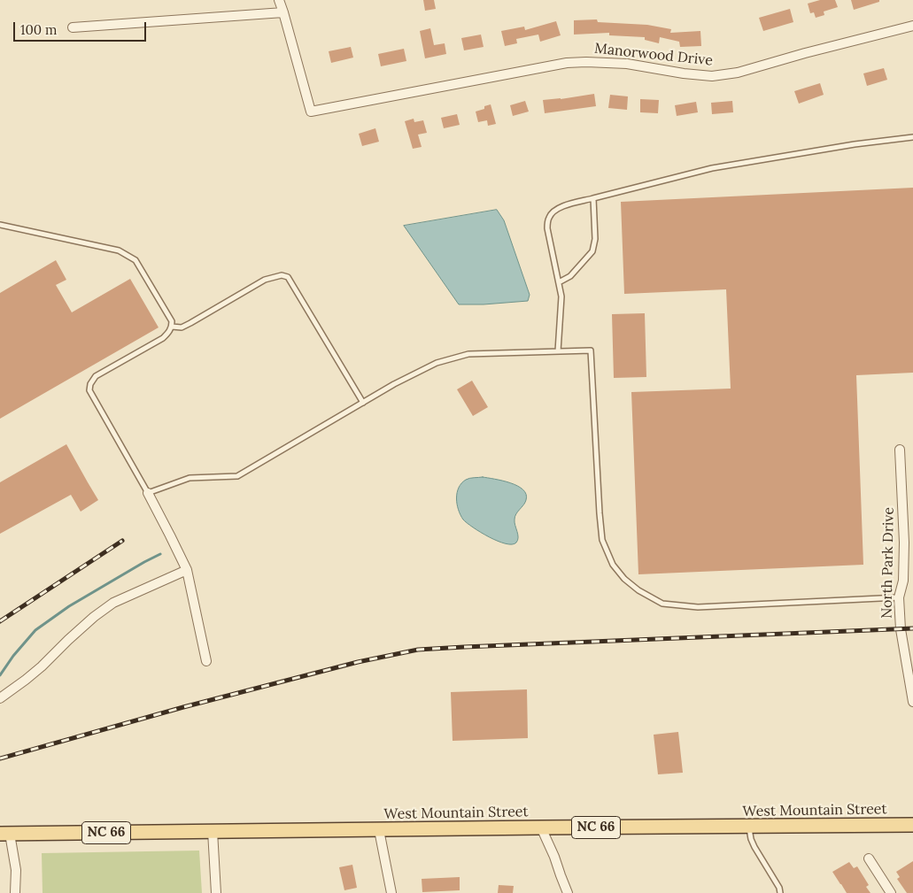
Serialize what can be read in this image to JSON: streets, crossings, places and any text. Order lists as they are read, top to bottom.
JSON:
{
  "streets": {
    "main road": ["West Mountain Street", "NC 66"],
    "street": ["Manorwood Drive", "North Park Drive"]
  },
  "scale_bar": "100 m"
}
